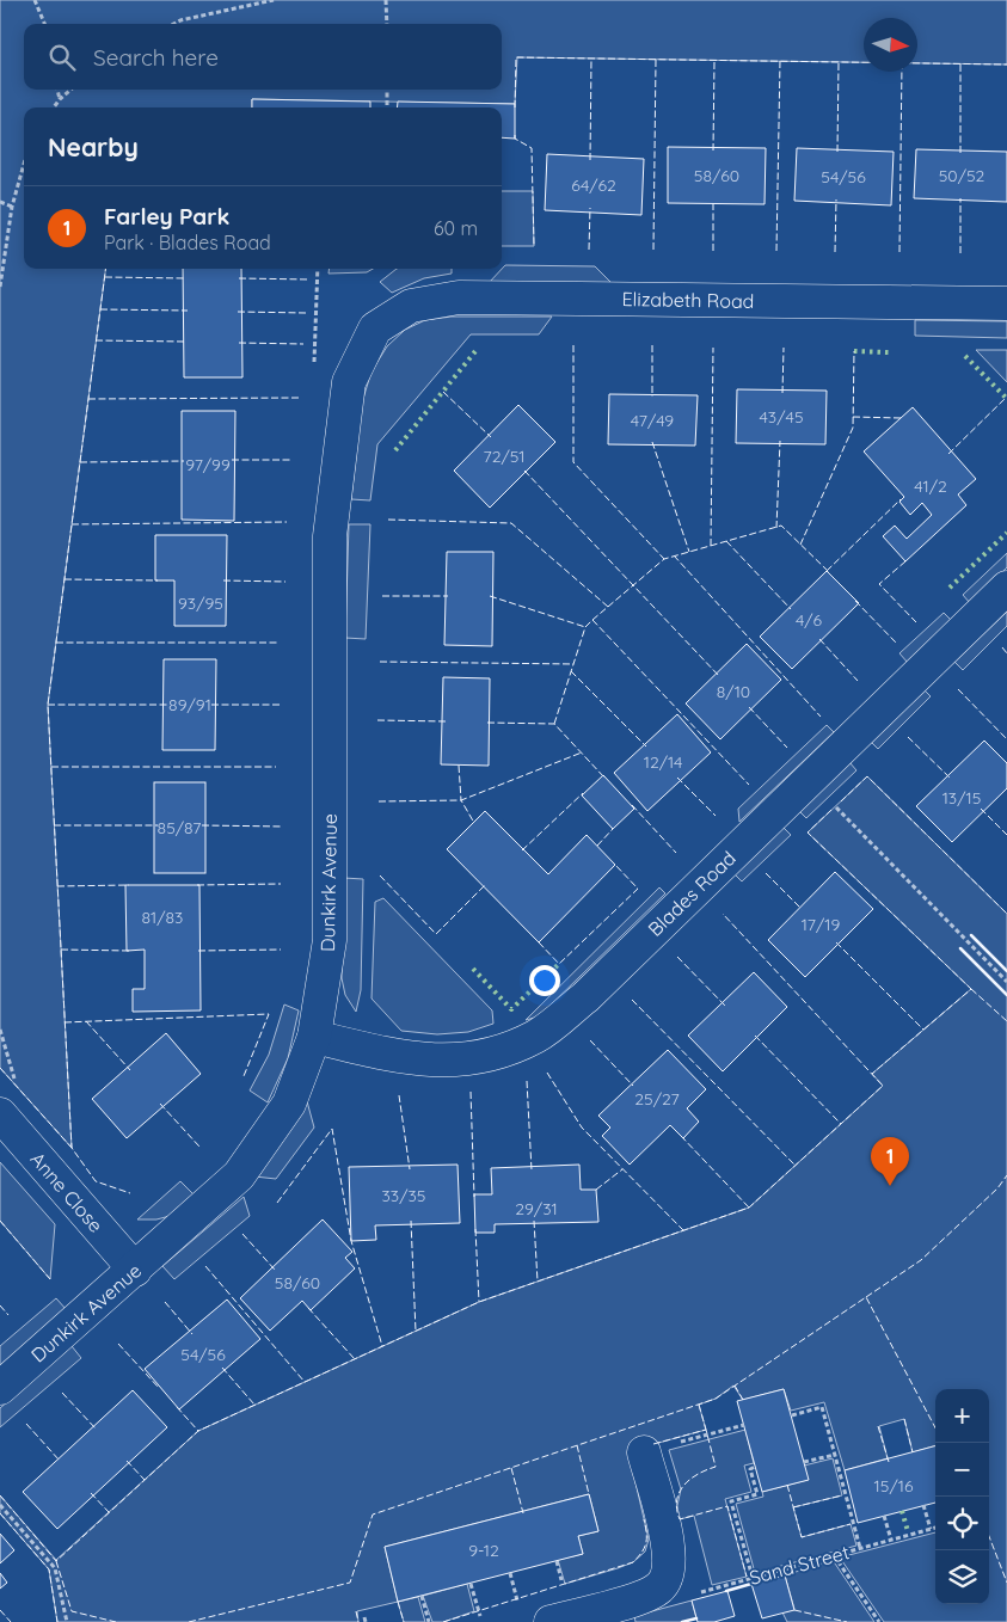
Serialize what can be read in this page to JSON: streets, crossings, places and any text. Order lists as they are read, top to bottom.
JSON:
{
  "streets": {
    "street": [
      "Elizabeth Road",
      "Dunkirk Avenue",
      "Blades Road",
      "Anne Close"
    ],
    "path": ["Sand Street"]
  },
  "crossings": [
    ["Elizabeth Road", "Dunkirk Avenue"],
    ["Dunkirk Avenue", "Blades Road"],
    ["Dunkirk Avenue", "Anne Close"]
  ],
  "house_numbers": [
    "58/60",
    "50/52",
    "54/56",
    "64/62",
    "43/45",
    "47/49",
    "72/51",
    "97/99",
    "41/2",
    "93/95",
    "4/6",
    "8/10",
    "89/91",
    "12/14",
    "13/15",
    "85/87",
    "81/83",
    "17/19",
    "25/27",
    "33/35",
    "29/31",
    "58/60",
    "54/56",
    "15/16",
    "9-12"
  ],
  "north": "right",
  "page": {
    "search": "Search here",
    "heading": "Nearby",
    "list": [
      {
        "mark": "1",
        "name": "Farley Park",
        "note": "Park · Blades Road",
        "value": "60 m"
      }
    ],
    "pins": "1",
    "map_buttons": ["+", "−"]
  }
}
